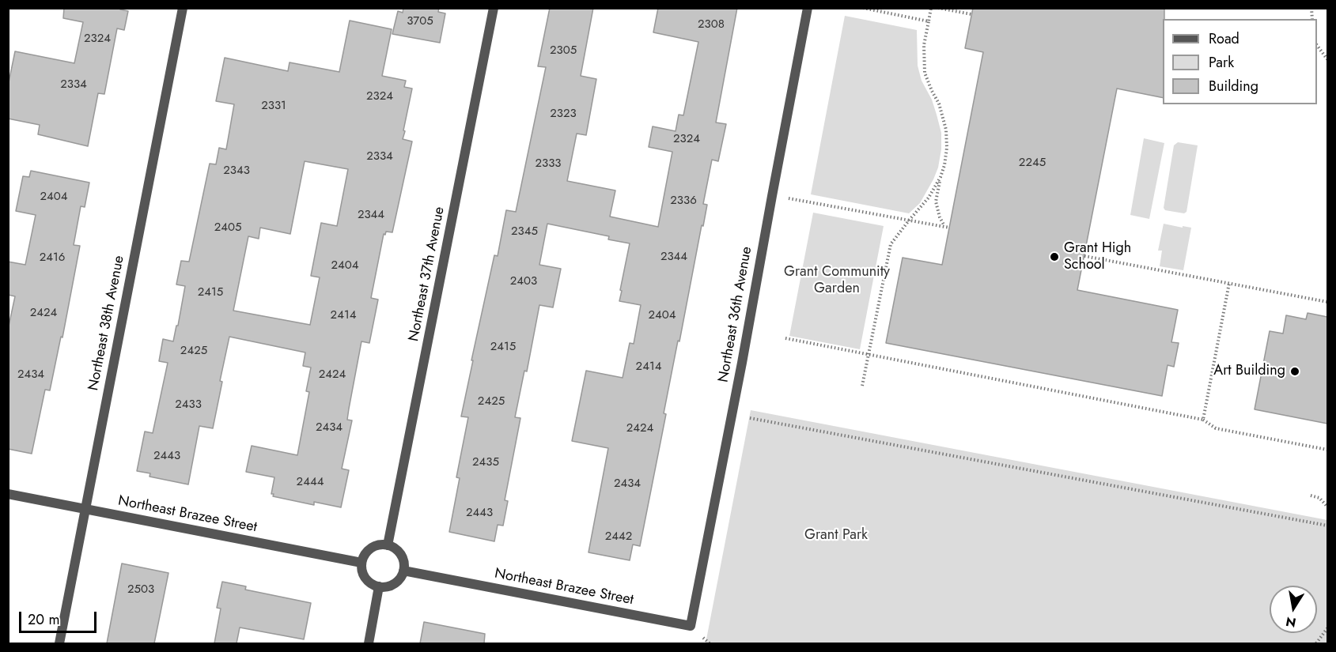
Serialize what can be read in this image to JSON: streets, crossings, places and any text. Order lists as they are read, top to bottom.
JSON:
{
  "streets": {
    "street": [
      "Northeast 37th Avenue",
      "Northeast 36th Avenue",
      "Northeast 38th Avenue",
      "Northeast Brazee Street"
    ]
  },
  "crossings": [
    ["Northeast 37th Avenue", "Northeast Brazee Street"],
    ["Northeast 36th Avenue", "Northeast Brazee Street"],
    ["Northeast 38th Avenue", "Northeast Brazee Street"]
  ],
  "parks": ["Grant Community Garden", "Grant Park"],
  "places": ["Grant High School", "Art Building"],
  "house_numbers": [
    "3705",
    "2308",
    "2324",
    "2305",
    "2334",
    "2324",
    "2331",
    "2323",
    "2324",
    "2334",
    "2245",
    "2333",
    "2343",
    "2404",
    "2336",
    "2344",
    "2405",
    "2345",
    "2344",
    "2416",
    "2404",
    "2403",
    "2415",
    "2424",
    "2414",
    "2404",
    "2415",
    "2425",
    "2414",
    "2434",
    "2424",
    "2425",
    "2433",
    "2434",
    "2424",
    "2443",
    "2435",
    "2444",
    "2434",
    "2443",
    "2442",
    "2503"
  ],
  "legend": ["Road", "Park", "Building"],
  "scale_bar": "20 m",
  "north": "bottom"
}
